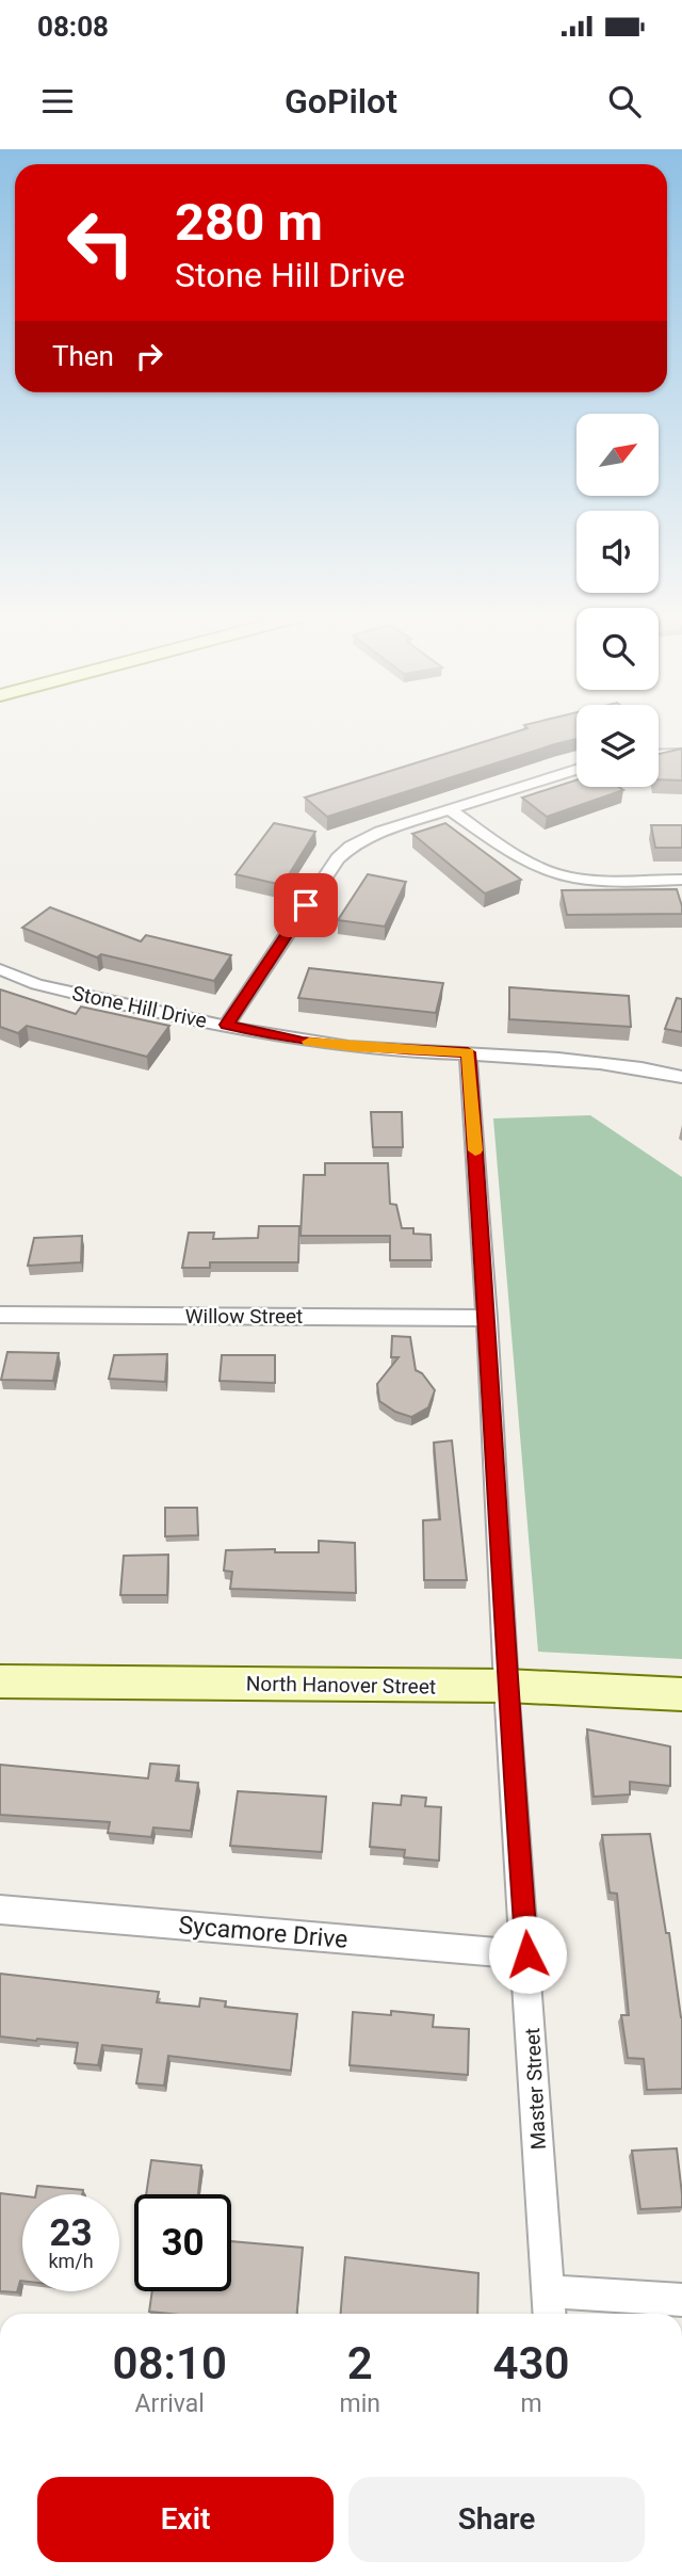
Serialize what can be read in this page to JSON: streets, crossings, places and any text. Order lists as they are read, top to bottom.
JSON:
{
  "streets": {
    "street": [
      "Stone Hill Drive",
      "Willow Street",
      "North Hanover Street",
      "Sycamore Drive",
      "Master Street"
    ]
  },
  "crossings": [
    ["Stone Hill Drive", "Master Street"],
    ["Willow Street", "Master Street"],
    ["North Hanover Street", "Master Street"],
    ["Sycamore Drive", "Master Street"]
  ],
  "north": "top right",
  "page": {
    "status": "08:08",
    "header": "GoPilot",
    "turn": ["280 m", "Stone Hill Drive"],
    "then": "Then",
    "speed": "23 km/h",
    "limit": "30",
    "eta": [
      "08:10",
      "Arrival",
      "2",
      "min",
      "430",
      "m"
    ],
    "buttons": ["Exit", "Share"]
  }
}
